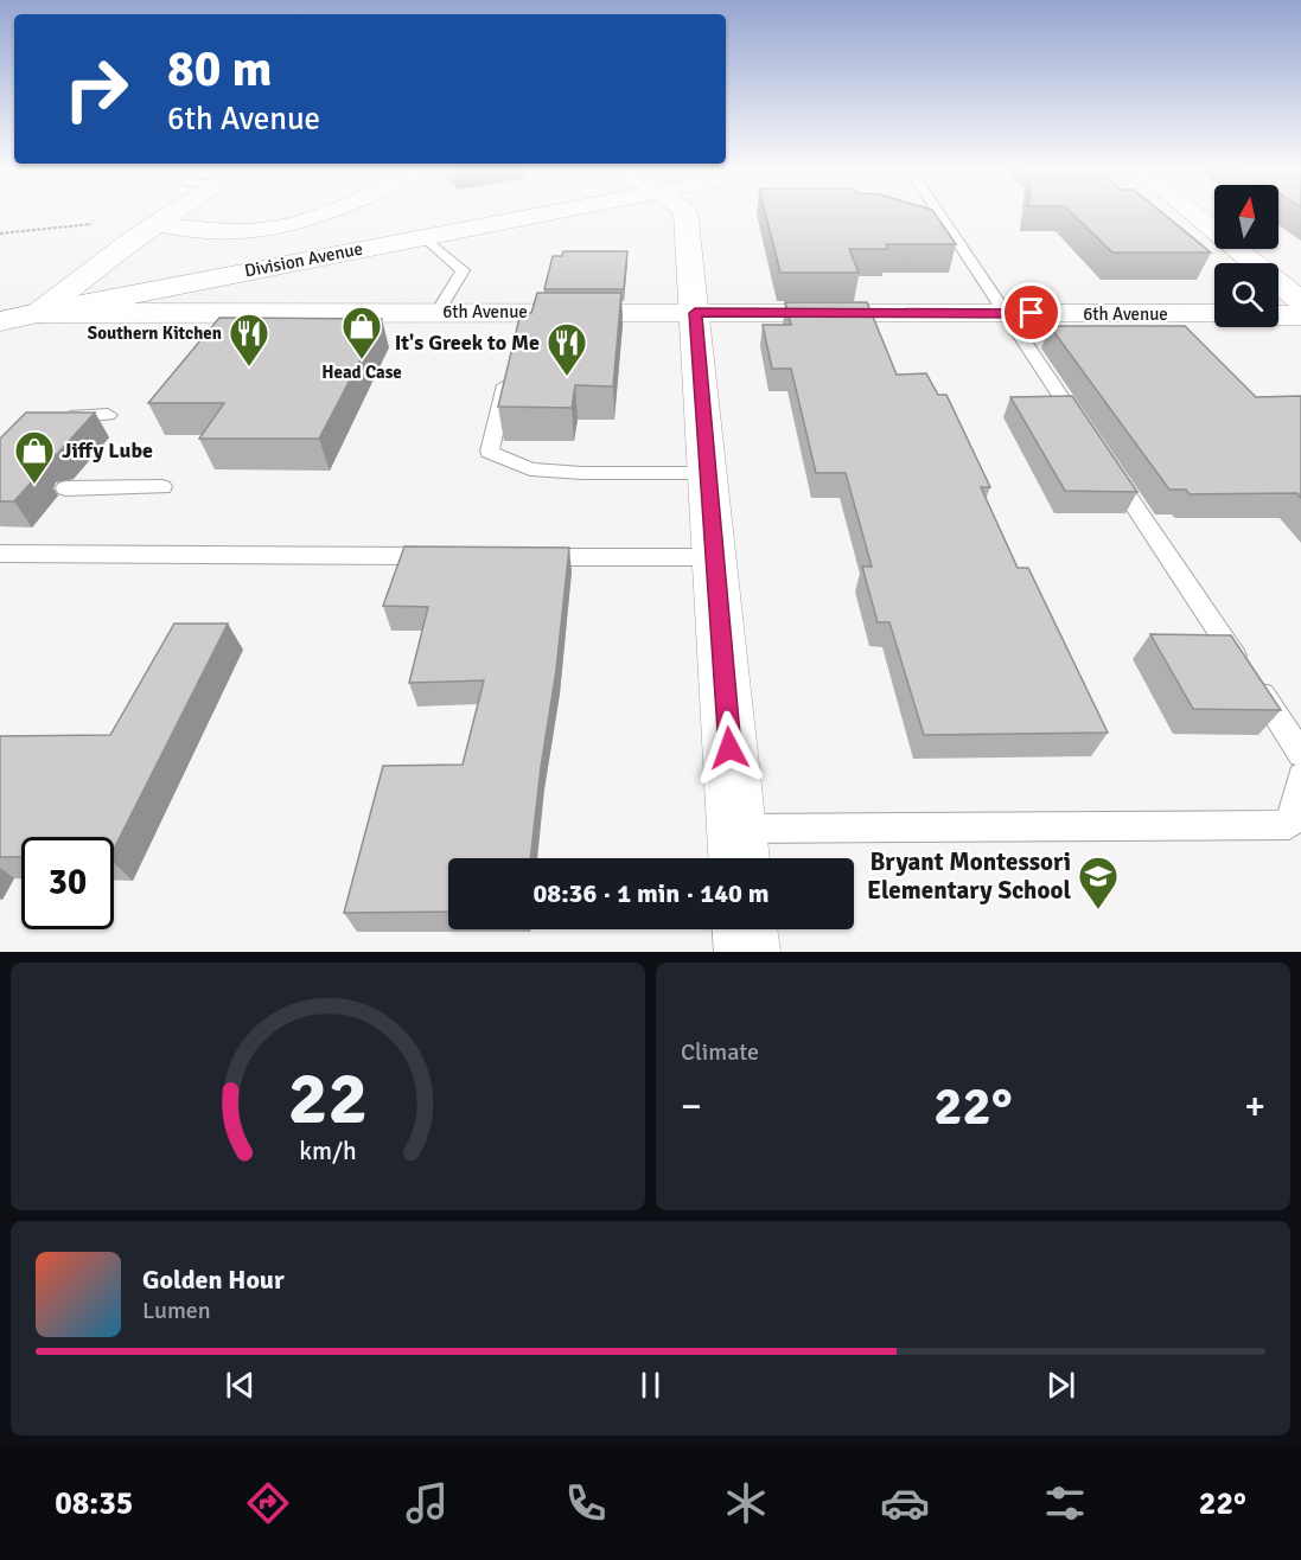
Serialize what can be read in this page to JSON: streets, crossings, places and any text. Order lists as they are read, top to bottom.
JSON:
{
  "streets": {
    "main road": ["Division Avenue", "6th Avenue"]
  },
  "crossings": [
    ["Division Avenue", "6th Avenue"]
  ],
  "places": {
    "shop": ["Head Case", "Jiffy Lube"],
    "restaurant": ["Southern Kitchen", "It's Greek to Me"],
    "school or university": ["Bryant Montessori Elementary School"]
  },
  "north": "top",
  "page": {
    "turn": ["80 m", "6th Avenue"],
    "limit": "30",
    "trip": "08:36 · 1 min · 140 m",
    "tile": "Climate",
    "heat": ["−", "22°", "+"],
    "song": ["Golden Hour", "Lumen"],
    "tabs": ["08:35", "22°"],
    "gauge": ["22", "km/h"]
  }
}
